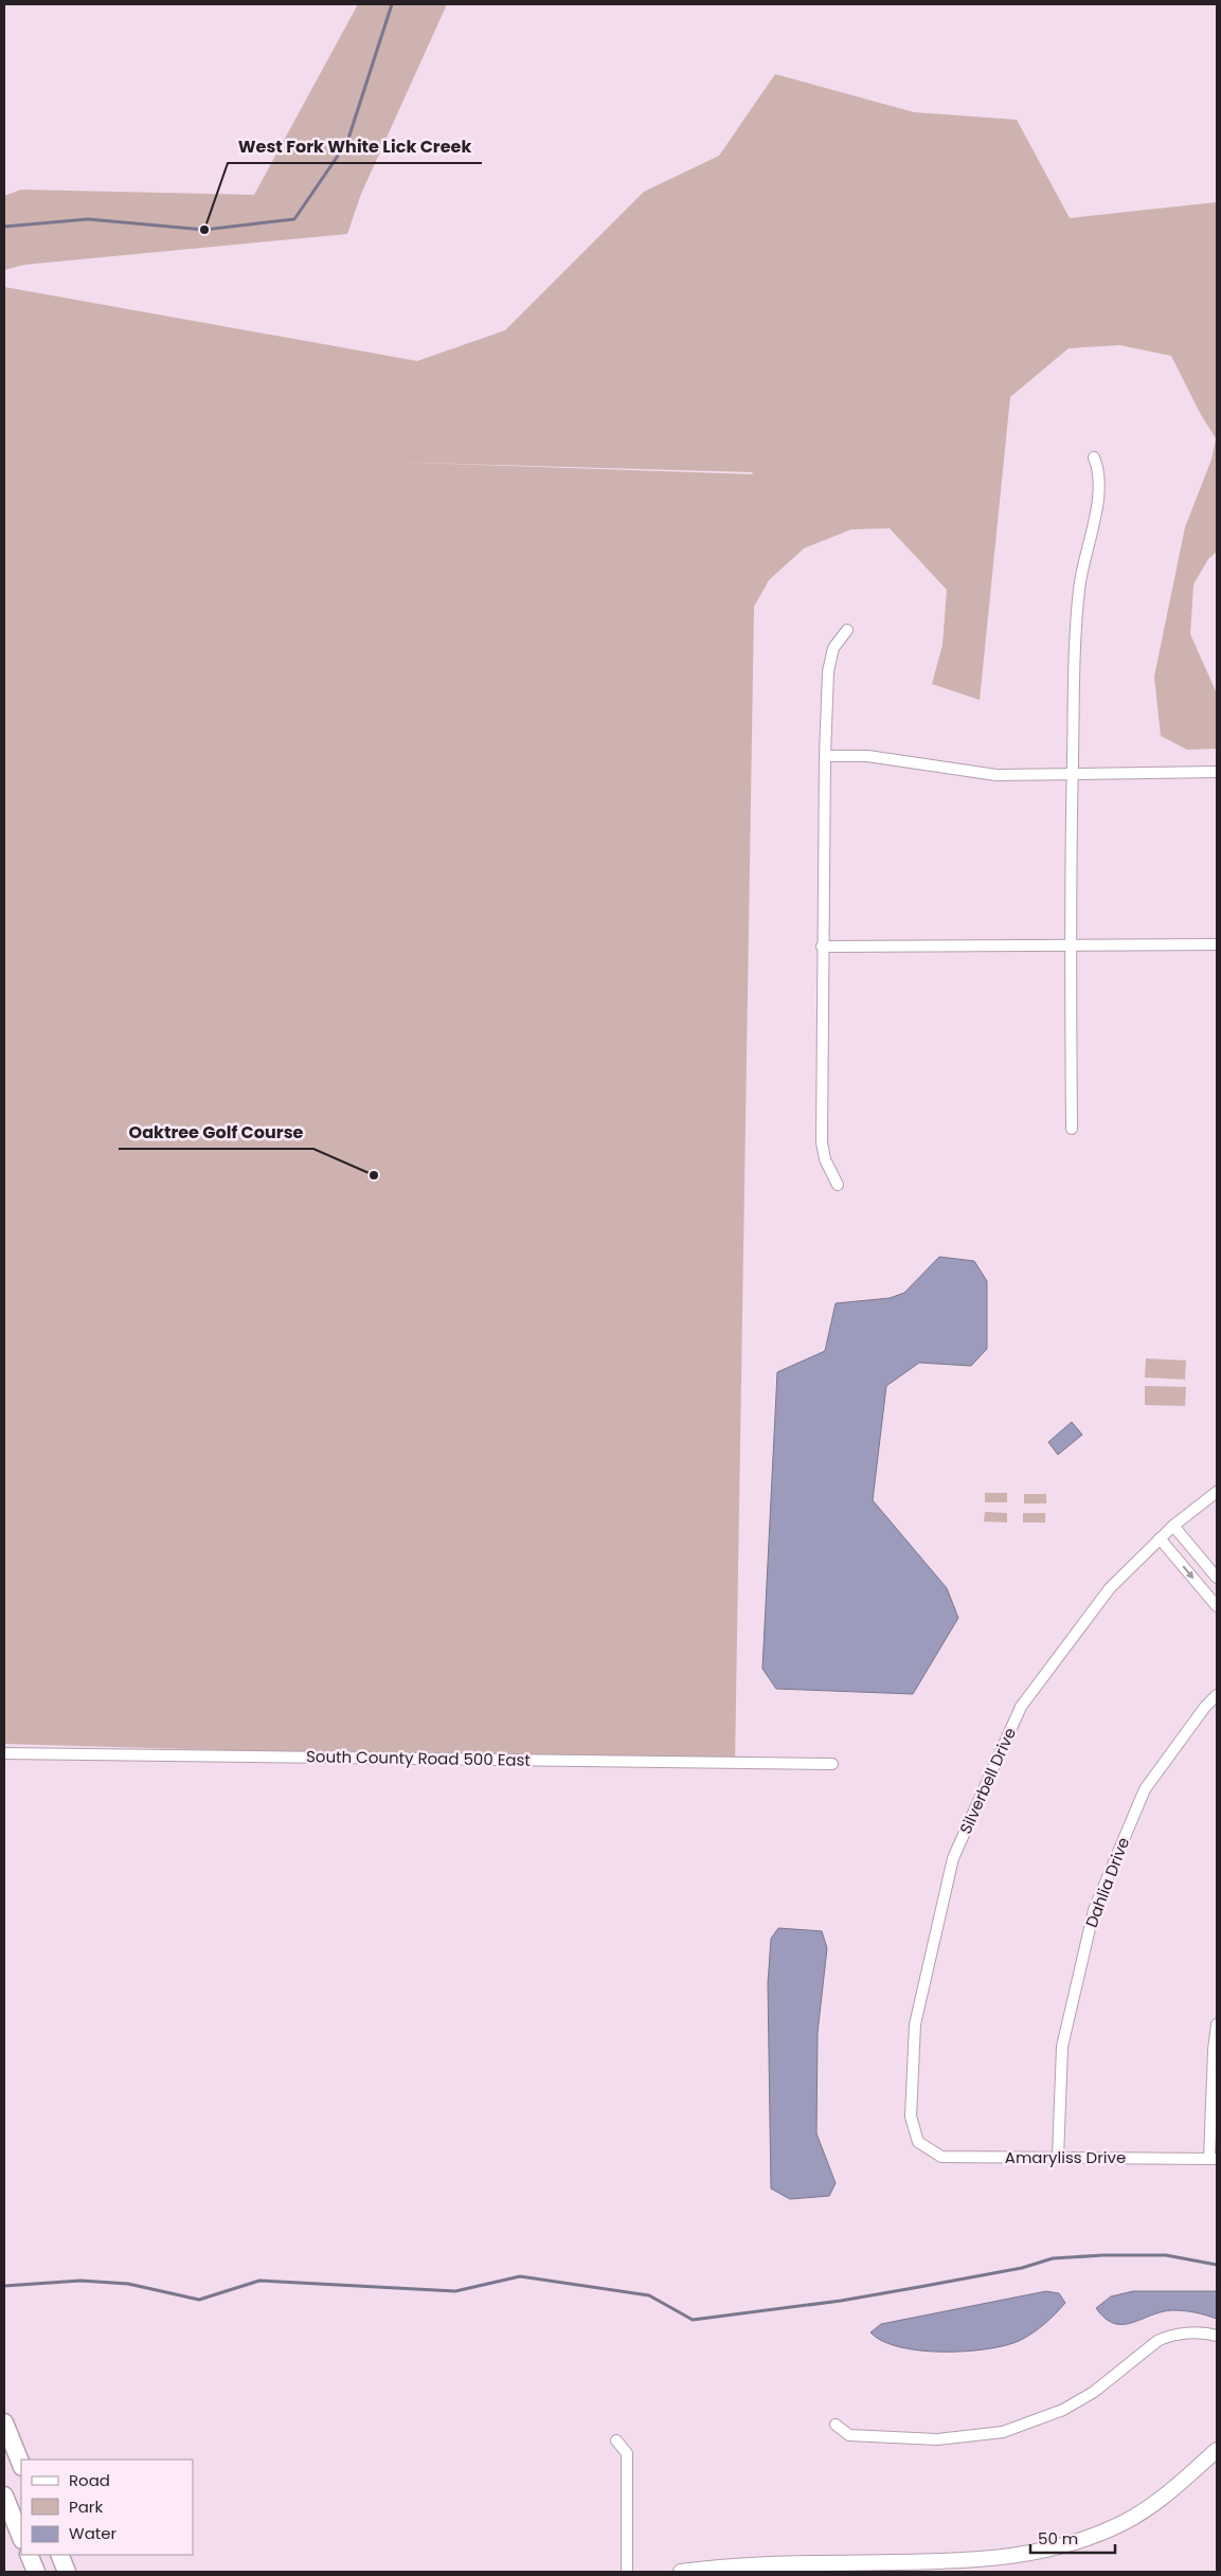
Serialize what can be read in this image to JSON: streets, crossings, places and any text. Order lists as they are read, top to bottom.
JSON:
{
  "streets": {
    "street": [
      "South County Road 500 East",
      "Silverbell Drive",
      "Dahlia Drive",
      "Amaryliss Drive"
    ]
  },
  "crossings": [
    ["Silverbell Drive", "Amaryliss Drive"],
    ["Dahlia Drive", "Amaryliss Drive"]
  ],
  "places": ["West Fork White Lick Creek", "Oaktree Golf Course"],
  "legend": ["Road", "Park", "Water"],
  "scale_bar": "50 m"
}
